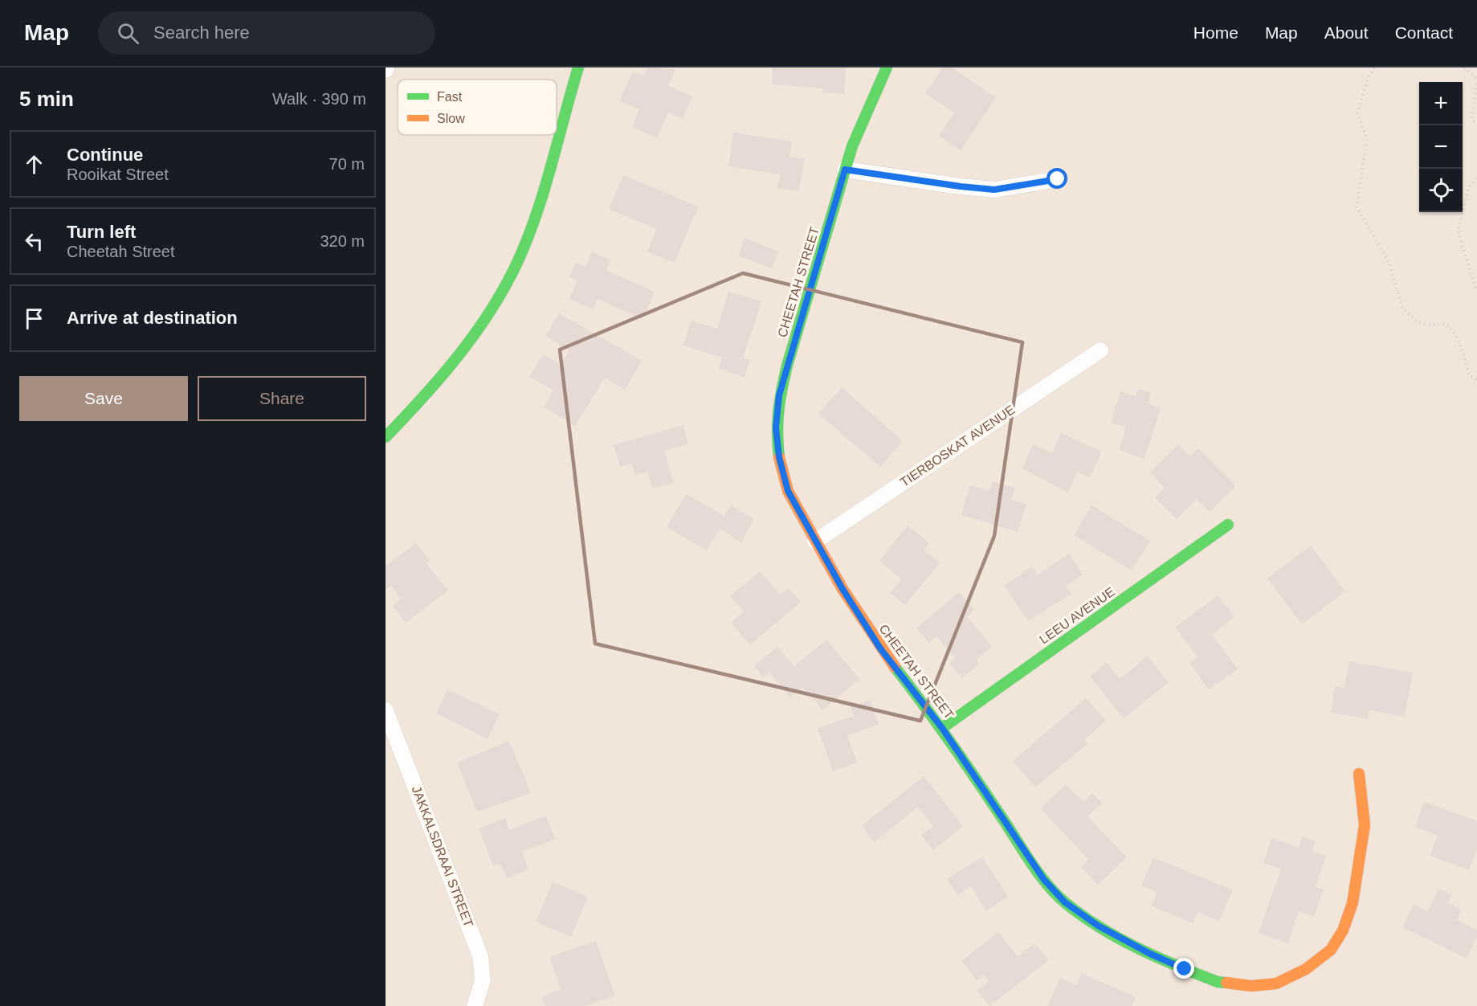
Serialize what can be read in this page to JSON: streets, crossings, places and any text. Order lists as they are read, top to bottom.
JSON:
{
  "streets": {
    "street": [
      "CHEETAH STREET",
      "TIERBOSKAT AVENUE",
      "LEEU AVENUE",
      "JAKKALSDRAAI STREET"
    ]
  },
  "crossings": [
    ["CHEETAH STREET", "TIERBOSKAT AVENUE"],
    ["CHEETAH STREET", "LEEU AVENUE"]
  ],
  "legend": ["Fast", "Slow"],
  "page": {
    "header": "Map",
    "search": "Search here",
    "nav": [
      "Home",
      "Map",
      "About",
      "Contact"
    ],
    "heading": ["5 min", "Walk · 390 m"],
    "map_buttons": ["+", "−"],
    "list": [
      ["Continue", "Rooikat Street", "70 m"],
      ["Turn left", "Cheetah Street", "320 m"],
      "Arrive at destination"
    ],
    "buttons": ["Save", "Share"]
  }
}
